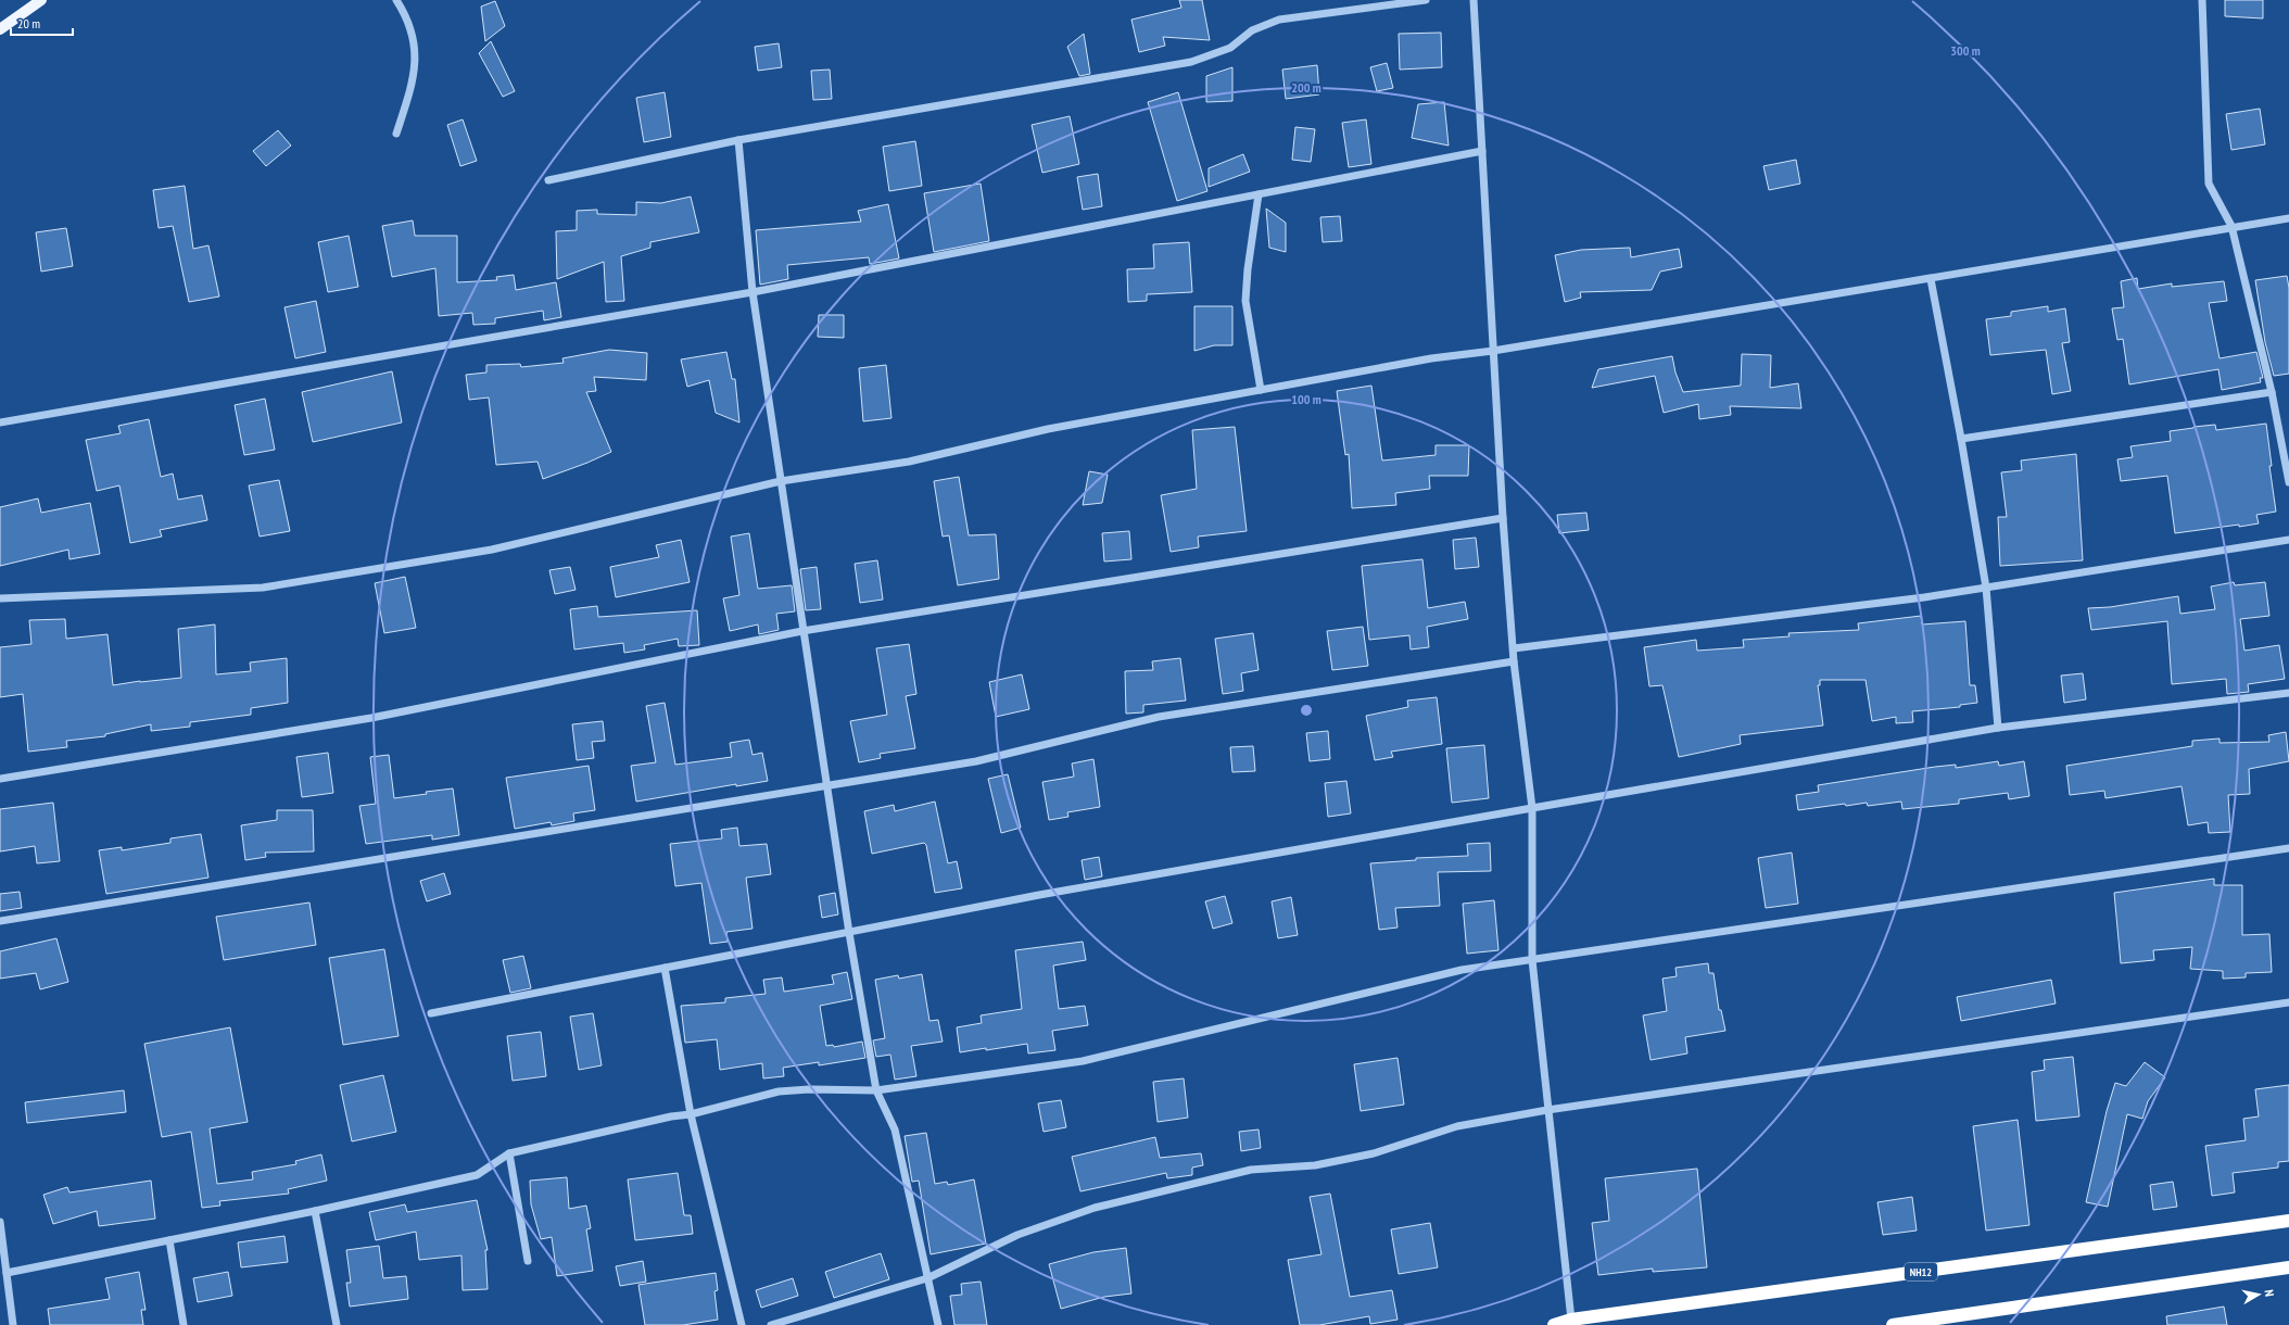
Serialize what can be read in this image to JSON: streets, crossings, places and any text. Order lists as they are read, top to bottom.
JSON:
{
  "streets": {
    "highway": ["NH12"]
  },
  "scale_bar": "20 m",
  "north": "right",
  "rings": ["300 m", "200 m", "100 m"]
}
